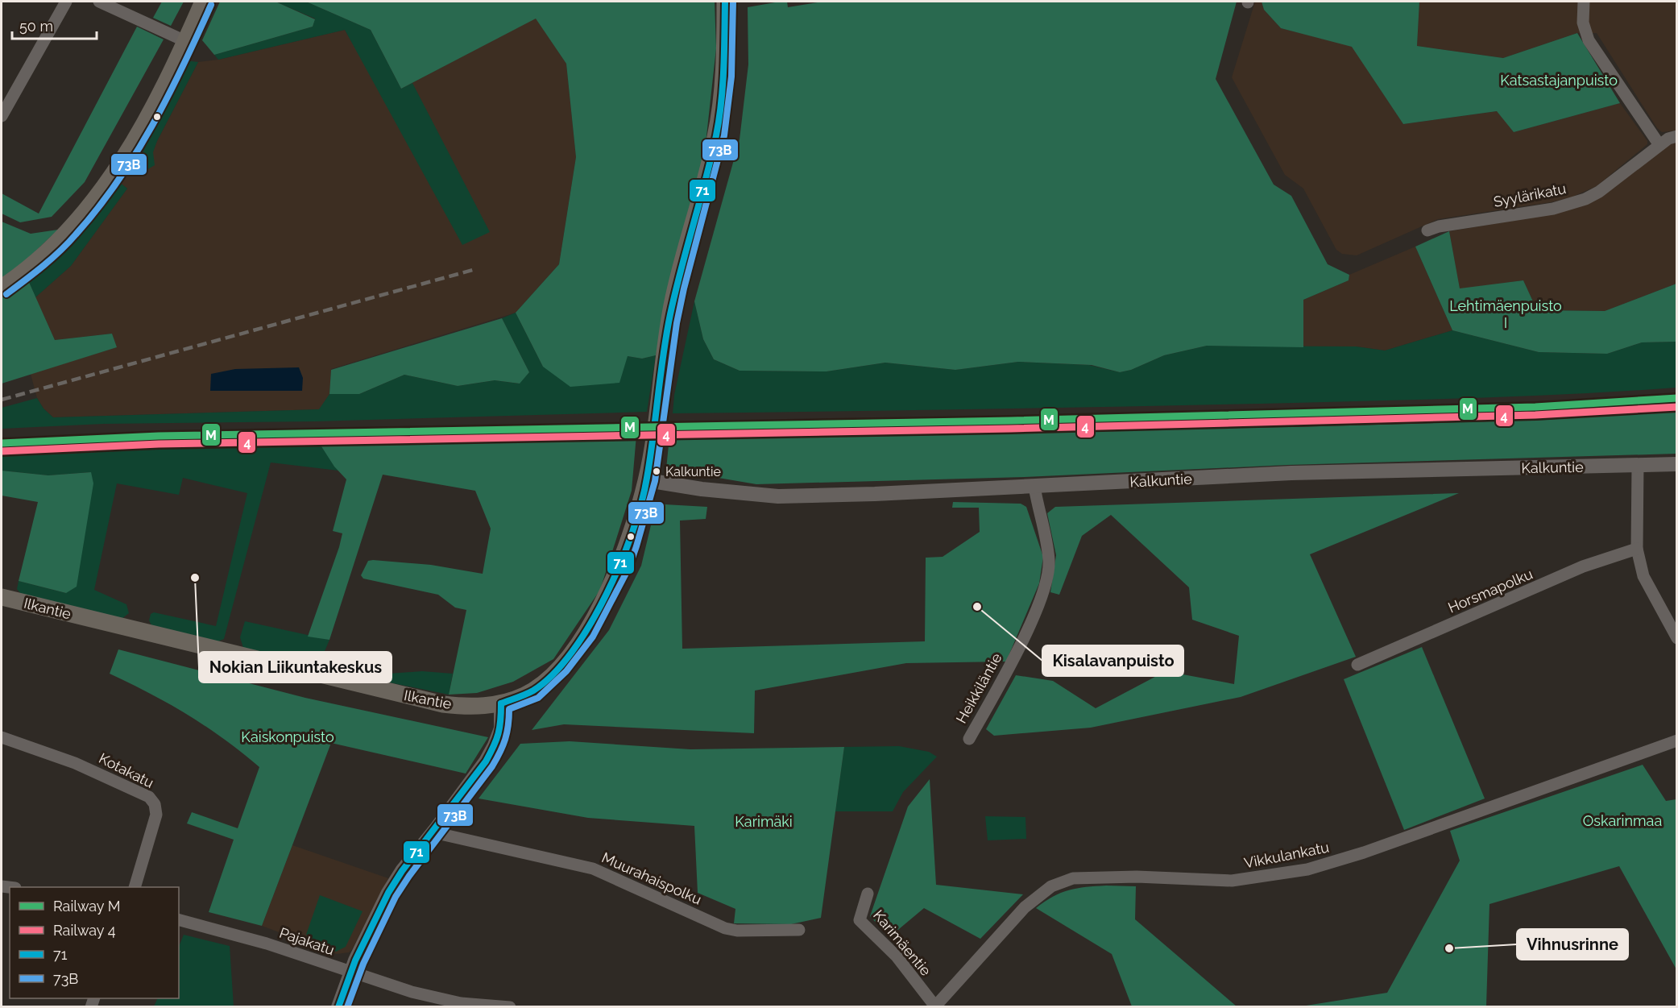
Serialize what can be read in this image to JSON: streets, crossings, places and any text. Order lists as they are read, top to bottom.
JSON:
{
  "streets": {
    "main road": ["Ilkantie"],
    "street": [
      "Syylärikatu",
      "Kalkuntie",
      "Horsmapolku",
      "Heikkiläntie",
      "Kotakatu",
      "Vikkulankatu",
      "Muurahaispolku",
      "Pajakatu",
      "Karimäentie"
    ]
  },
  "crossings": [
    ["Kalkuntie", "Ilkantie"],
    ["Kalkuntie", "Heikkiläntie"],
    ["Vikkulankatu", "Karimäentie"]
  ],
  "parks": [
    "Katsastajanpuisto",
    "Lehtimäenpuisto I",
    "Kaiskonpuisto",
    "Oskarinmaa",
    "Karimäki"
  ],
  "places": [
    "Kalkuntie",
    "Nokian Liikuntakeskus",
    "Kisalavanpuisto",
    "Vihnusrinne"
  ],
  "lines": [
    "transit line 71",
    "transit line 73B",
    "rail line M",
    "rail line 4"
  ],
  "legend": [
    "Railway M",
    "Railway 4",
    "71",
    "73B"
  ],
  "scale_bar": "50 m"
}
